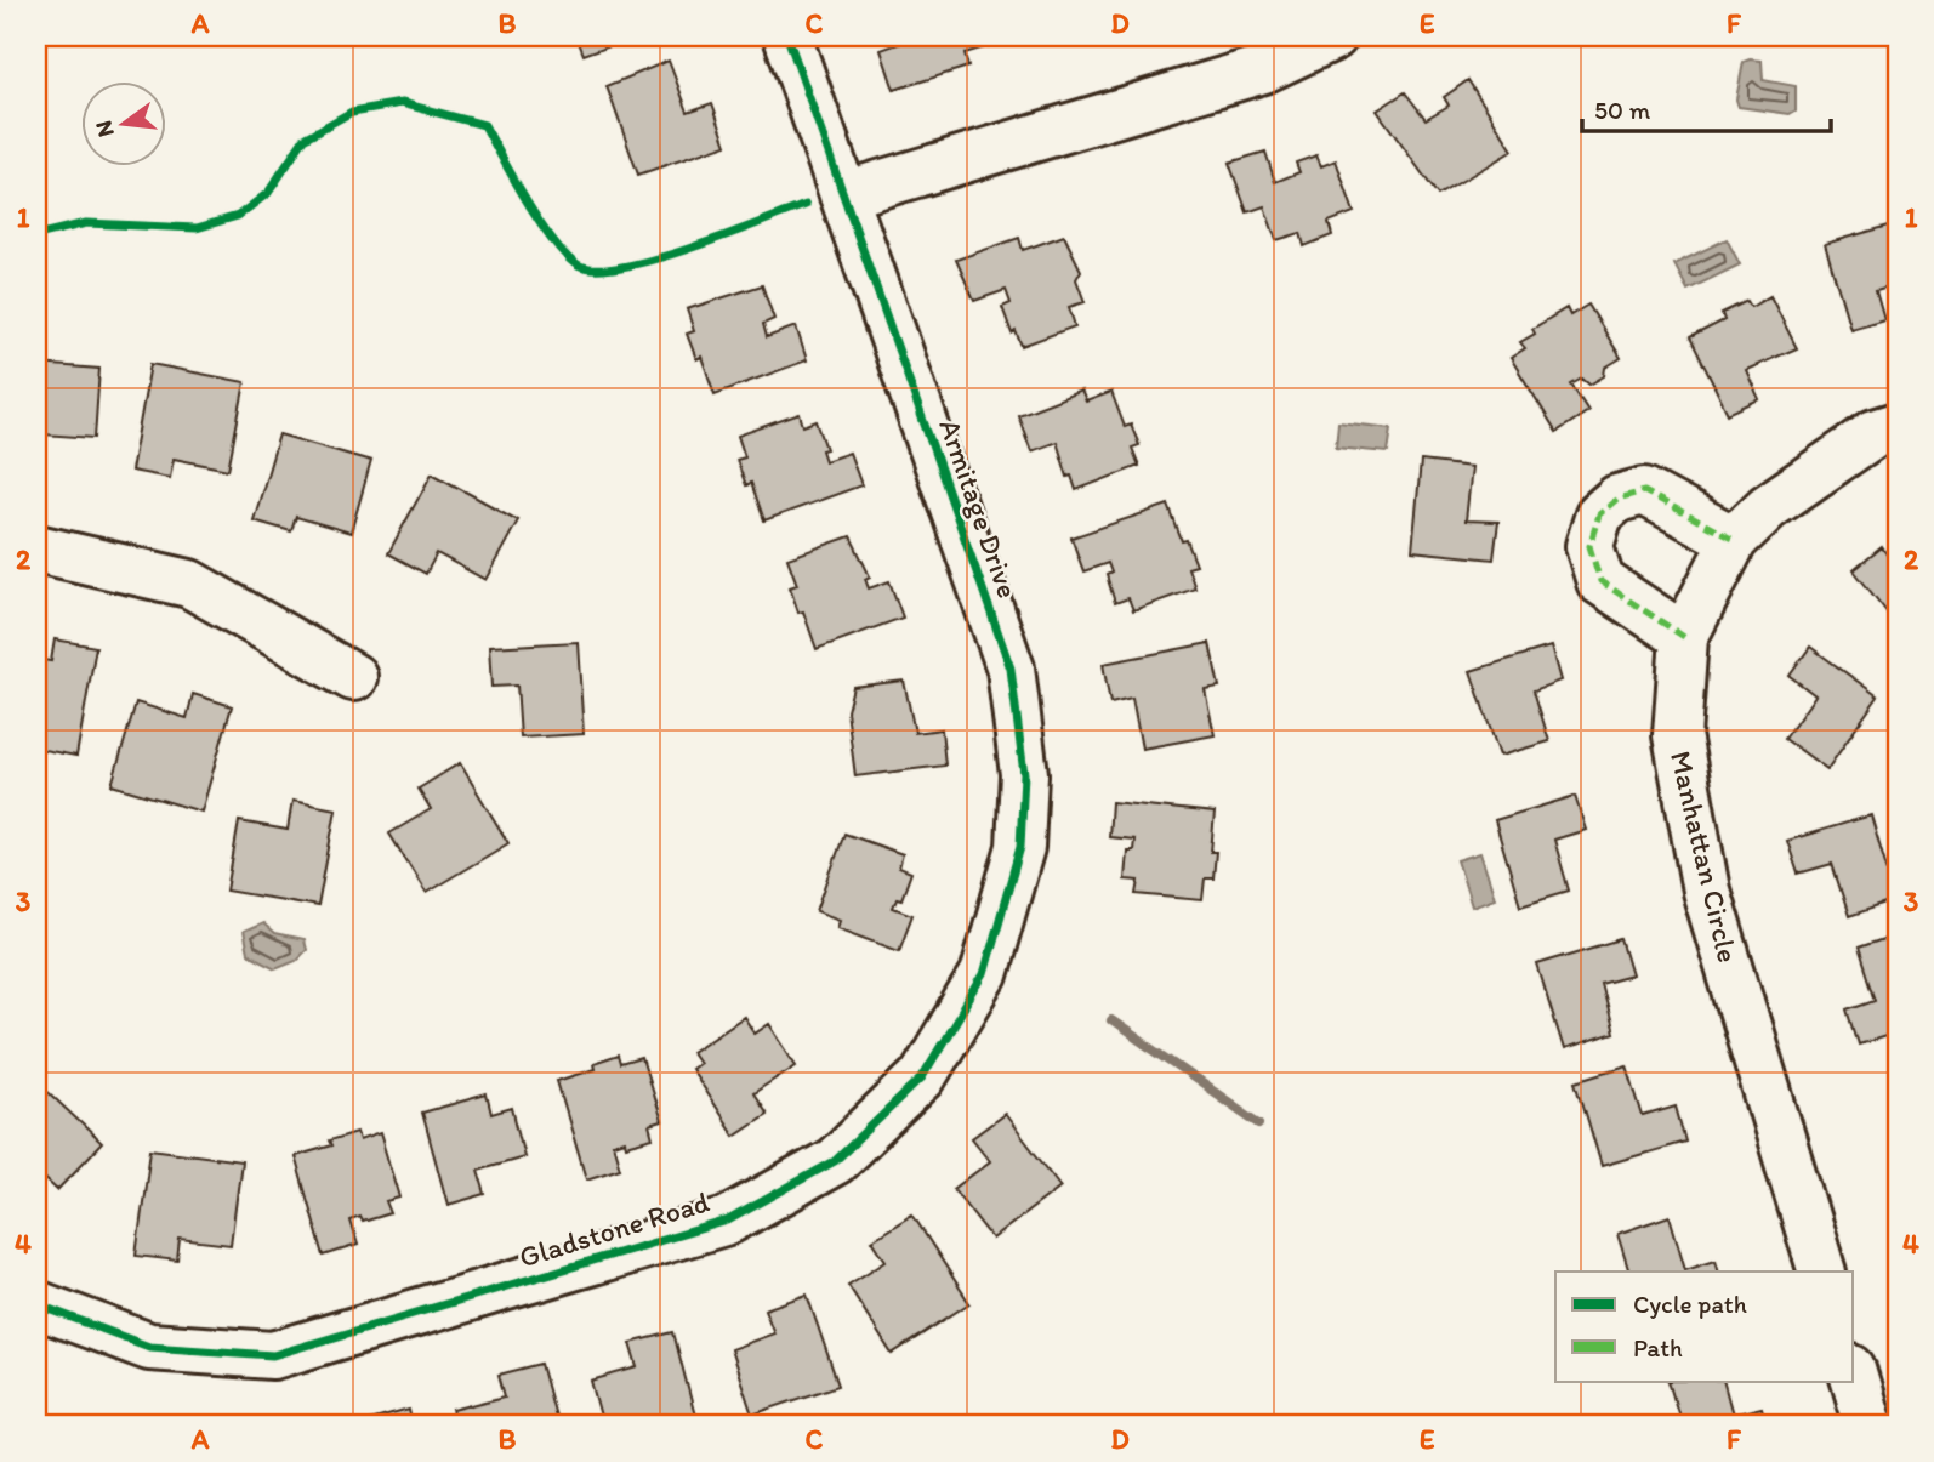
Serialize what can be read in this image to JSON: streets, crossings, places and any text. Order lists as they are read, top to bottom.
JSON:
{
  "streets": {
    "street": ["Armitage Drive", "Manhattan Circle", "Gladstone Road"]
  },
  "crossings": [
    ["Armitage Drive", "Gladstone Road"]
  ],
  "legend": ["Cycle path", "Path"],
  "scale_bar": "50 m",
  "north": "left",
  "grid": {
    "columns": [
      "A",
      "B",
      "C",
      "D",
      "E",
      "F"
    ],
    "rows": [
      "1",
      "2",
      "3",
      "4"
    ]
  }
}
